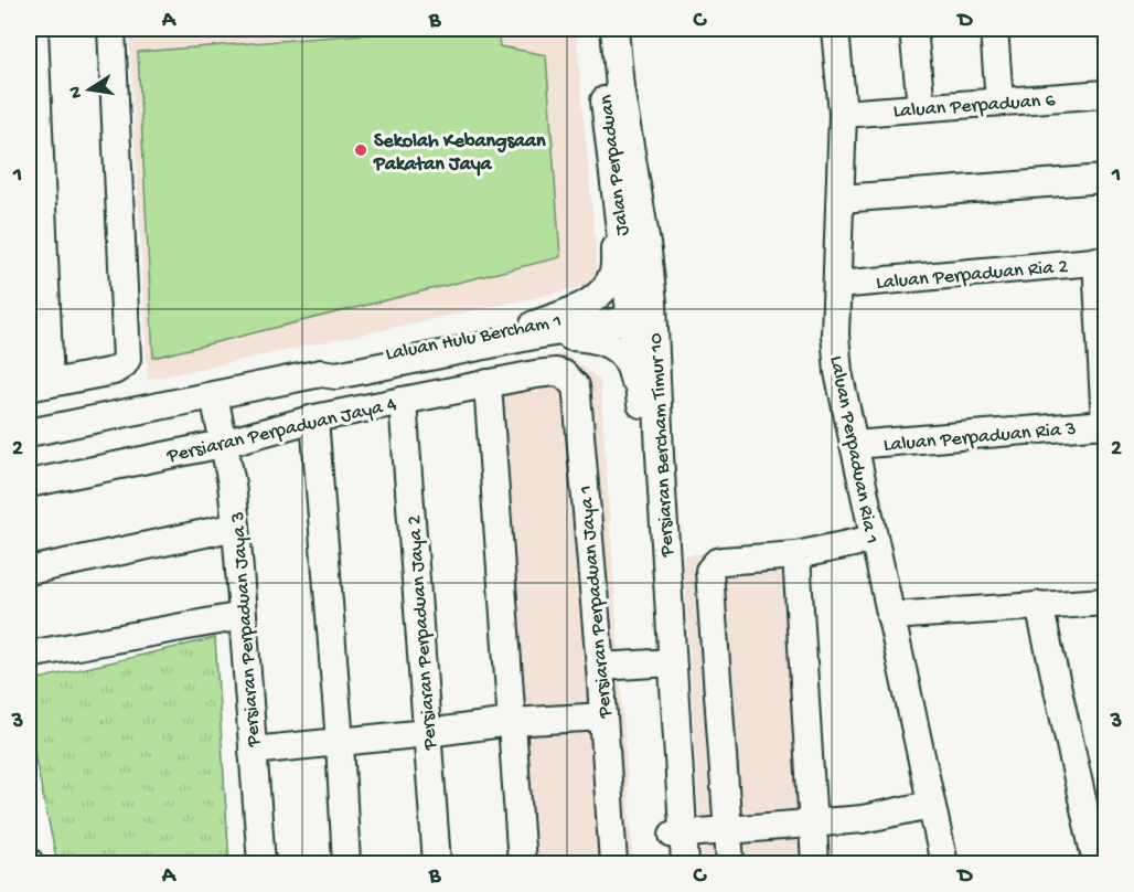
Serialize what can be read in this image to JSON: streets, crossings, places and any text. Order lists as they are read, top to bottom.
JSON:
{
  "streets": {
    "street": [
      "Laluan Perpaduan 6",
      "Jalan Perpaduan",
      "Laluan Perpaduan Ria 2",
      "Laluan Hulu Bercham 1",
      "Persiaran Perpaduan Jaya 4",
      "Laluan Perpaduan Ria 3",
      "Persiaran Bercham Timur 10",
      "Laluan Perpaduan Ria 1",
      "Persiaran Perpaduan Jaya 1",
      "Persiaran Perpaduan Jaya 3",
      "Persiaran Perpaduan Jaya 2"
    ]
  },
  "crossings": [
    ["Laluan Perpaduan 6", "Laluan Perpaduan Ria 1"],
    ["Jalan Perpaduan", "Laluan Hulu Bercham 1"],
    ["Jalan Perpaduan", "Persiaran Bercham Timur 10"],
    ["Laluan Perpaduan Ria 2", "Laluan Perpaduan Ria 1"],
    ["Laluan Hulu Bercham 1", "Persiaran Bercham Timur 10"],
    ["Laluan Hulu Bercham 1", "Persiaran Perpaduan Jaya 3"],
    ["Persiaran Perpaduan Jaya 4", "Persiaran Perpaduan Jaya 1"],
    ["Persiaran Perpaduan Jaya 4", "Persiaran Perpaduan Jaya 3"],
    ["Persiaran Perpaduan Jaya 4", "Persiaran Perpaduan Jaya 2"],
    ["Laluan Perpaduan Ria 3", "Laluan Perpaduan Ria 1"]
  ],
  "places": ["Sekolah Kebangsaan Pakatan Jaya"],
  "north": "left",
  "grid": {
    "columns": [
      "A",
      "B",
      "C",
      "D"
    ],
    "rows": ["1", "2", "3"]
  }
}
